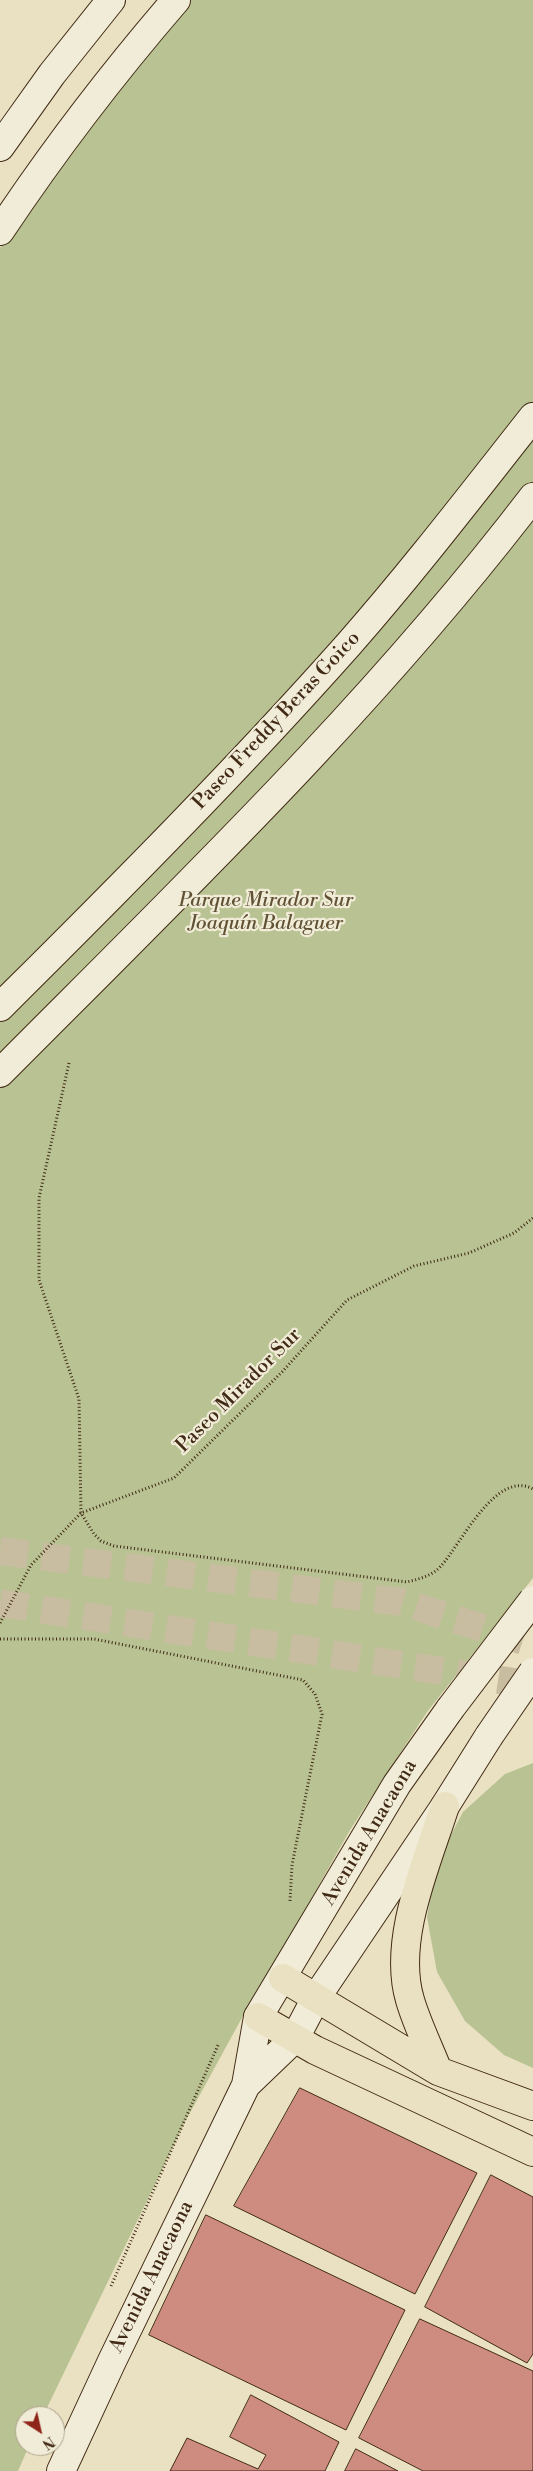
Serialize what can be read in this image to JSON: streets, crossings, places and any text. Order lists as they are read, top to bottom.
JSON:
{
  "streets": {
    "street": ["Paseo Freddy Beras Goico", "Avenida Anacaona"],
    "path": ["Paseo Mirador Sur"]
  },
  "parks": ["Parque Mirador Sur Joaquín Balaguer"],
  "north": "bottom right"
}
